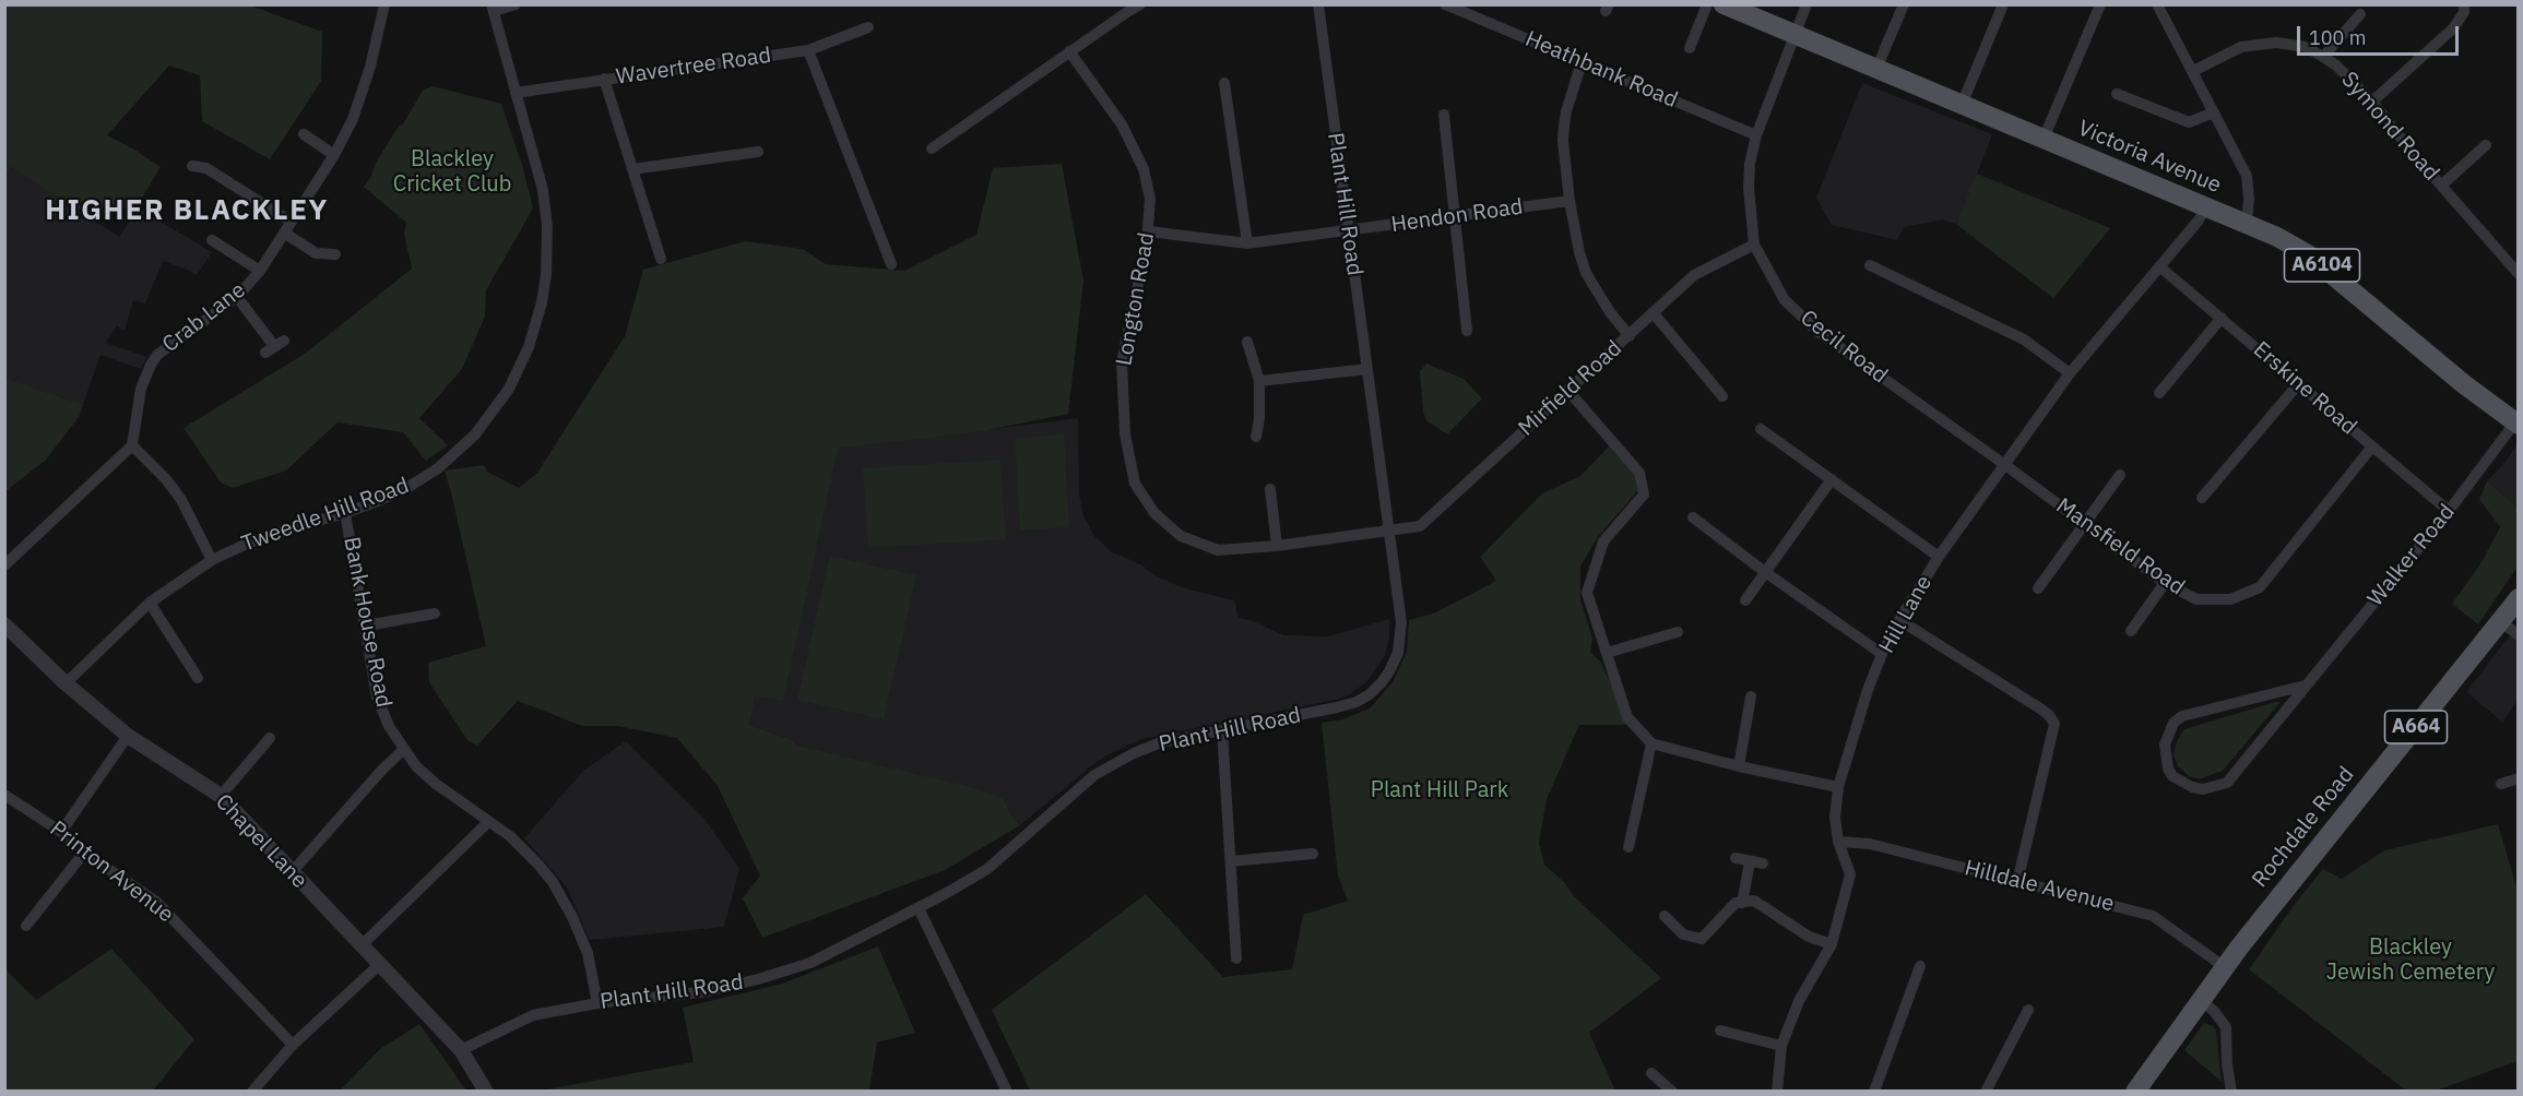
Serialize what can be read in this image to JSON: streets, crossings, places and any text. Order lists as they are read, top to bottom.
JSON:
{
  "streets": {
    "main road": [
      "Victoria Avenue",
      "A6104",
      "A664",
      "Rochdale Road"
    ],
    "street": [
      "Wavertree Road",
      "Heathbank Road",
      "Symond Road",
      "Plant Hill Road",
      "Hendon Road",
      "Longton Road",
      "Crab Lane",
      "Cecil Road",
      "Mirfield Road",
      "Erskine Road",
      "Tweedle Hill Road",
      "Mansfield Road",
      "Walker Road",
      "Hill Lane",
      "Bank House Road",
      "Chapel Lane",
      "Printon Avenue",
      "Hilldale Avenue"
    ]
  },
  "crossings": [
    ["Wavertree Road", "Tweedle Hill Road"],
    ["Heathbank Road", "Cecil Road"],
    ["Victoria Avenue", "Cecil Road"],
    ["Victoria Avenue", "Walker Road"],
    ["Victoria Avenue", "Hill Lane"],
    ["Plant Hill Road", "Hendon Road"],
    ["Plant Hill Road", "Longton Road"],
    ["Plant Hill Road", "Mirfield Road"],
    ["Plant Hill Road", "Bank House Road"],
    ["Plant Hill Road", "Chapel Lane"],
    ["Hendon Road", "Longton Road"],
    ["Longton Road", "Mirfield Road"],
    ["Cecil Road", "Mirfield Road"],
    ["Cecil Road", "Mansfield Road"],
    ["Cecil Road", "Hill Lane"],
    ["Erskine Road", "Mansfield Road"],
    ["Erskine Road", "Walker Road"],
    ["Erskine Road", "Hill Lane"],
    ["Tweedle Hill Road", "Bank House Road"],
    ["Tweedle Hill Road", "Chapel Lane"],
    ["Mansfield Road", "Hill Lane"],
    ["Hill Lane", "Hilldale Avenue"],
    ["Rochdale Road", "Hilldale Avenue"]
  ],
  "districts": ["HIGHER BLACKLEY"],
  "parks": ["Blackley Cricket Club", "Plant Hill Park", "Blackley Jewish Cemetery"],
  "scale_bar": "100 m"
}
